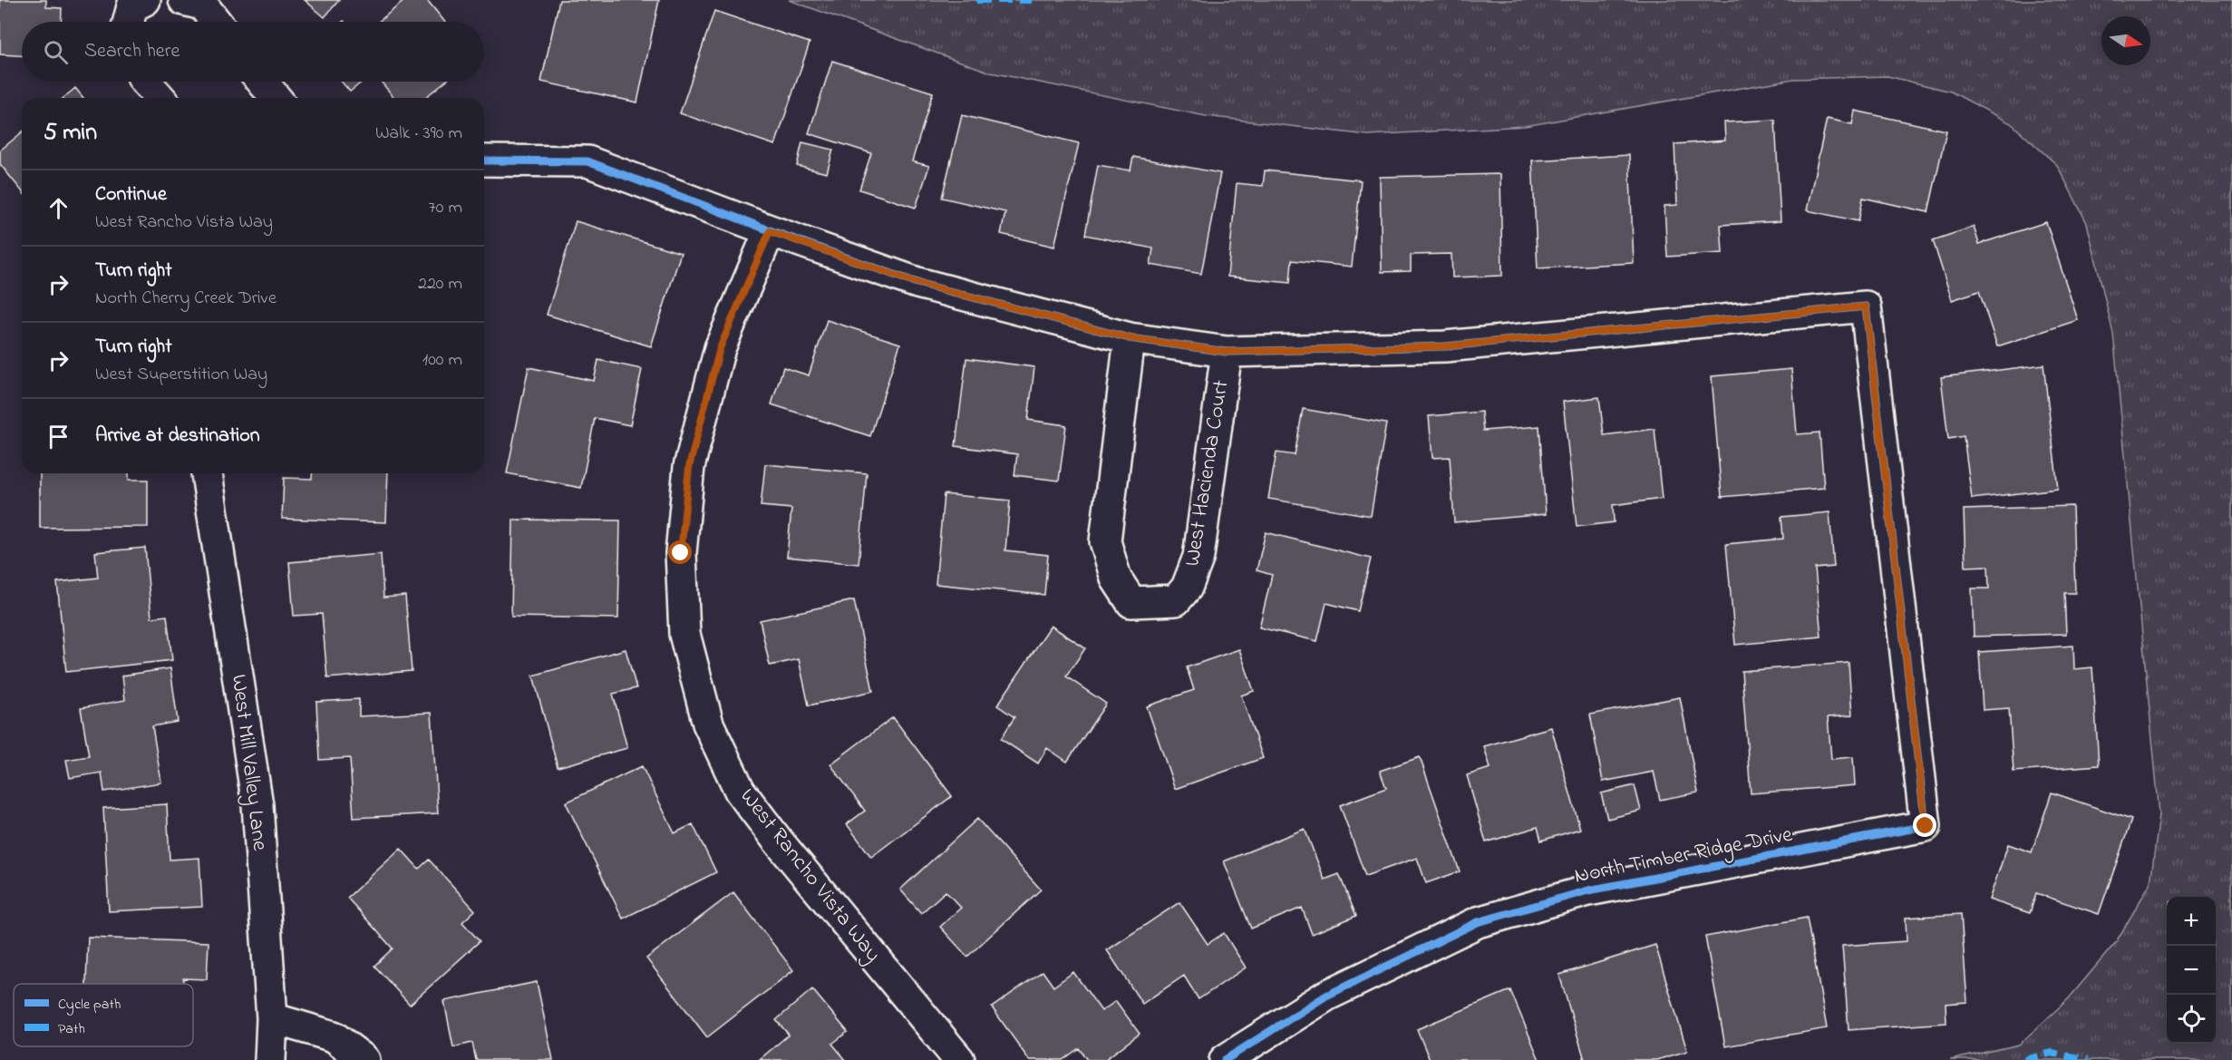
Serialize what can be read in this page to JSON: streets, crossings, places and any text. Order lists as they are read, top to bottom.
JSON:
{
  "streets": {
    "street": [
      "West Hacienda Court",
      "West Mill Valley Lane",
      "North Timber Ridge Drive",
      "West Rancho Vista Way"
    ]
  },
  "crossings": [
    ["West Hacienda Court", "North Timber Ridge Drive"]
  ],
  "legend": ["Cycle path", "Path"],
  "north": "right",
  "page": {
    "search": "Search here",
    "heading": ["5 min", "Walk · 390 m"],
    "list": [
      ["Continue", "West Rancho Vista Way", "70 m"],
      ["Turn right", "North Cherry Creek Drive", "220 m"],
      ["Turn right", "West Superstition Way", "100 m"],
      "Arrive at destination"
    ],
    "map_buttons": ["+", "−"]
  }
}
